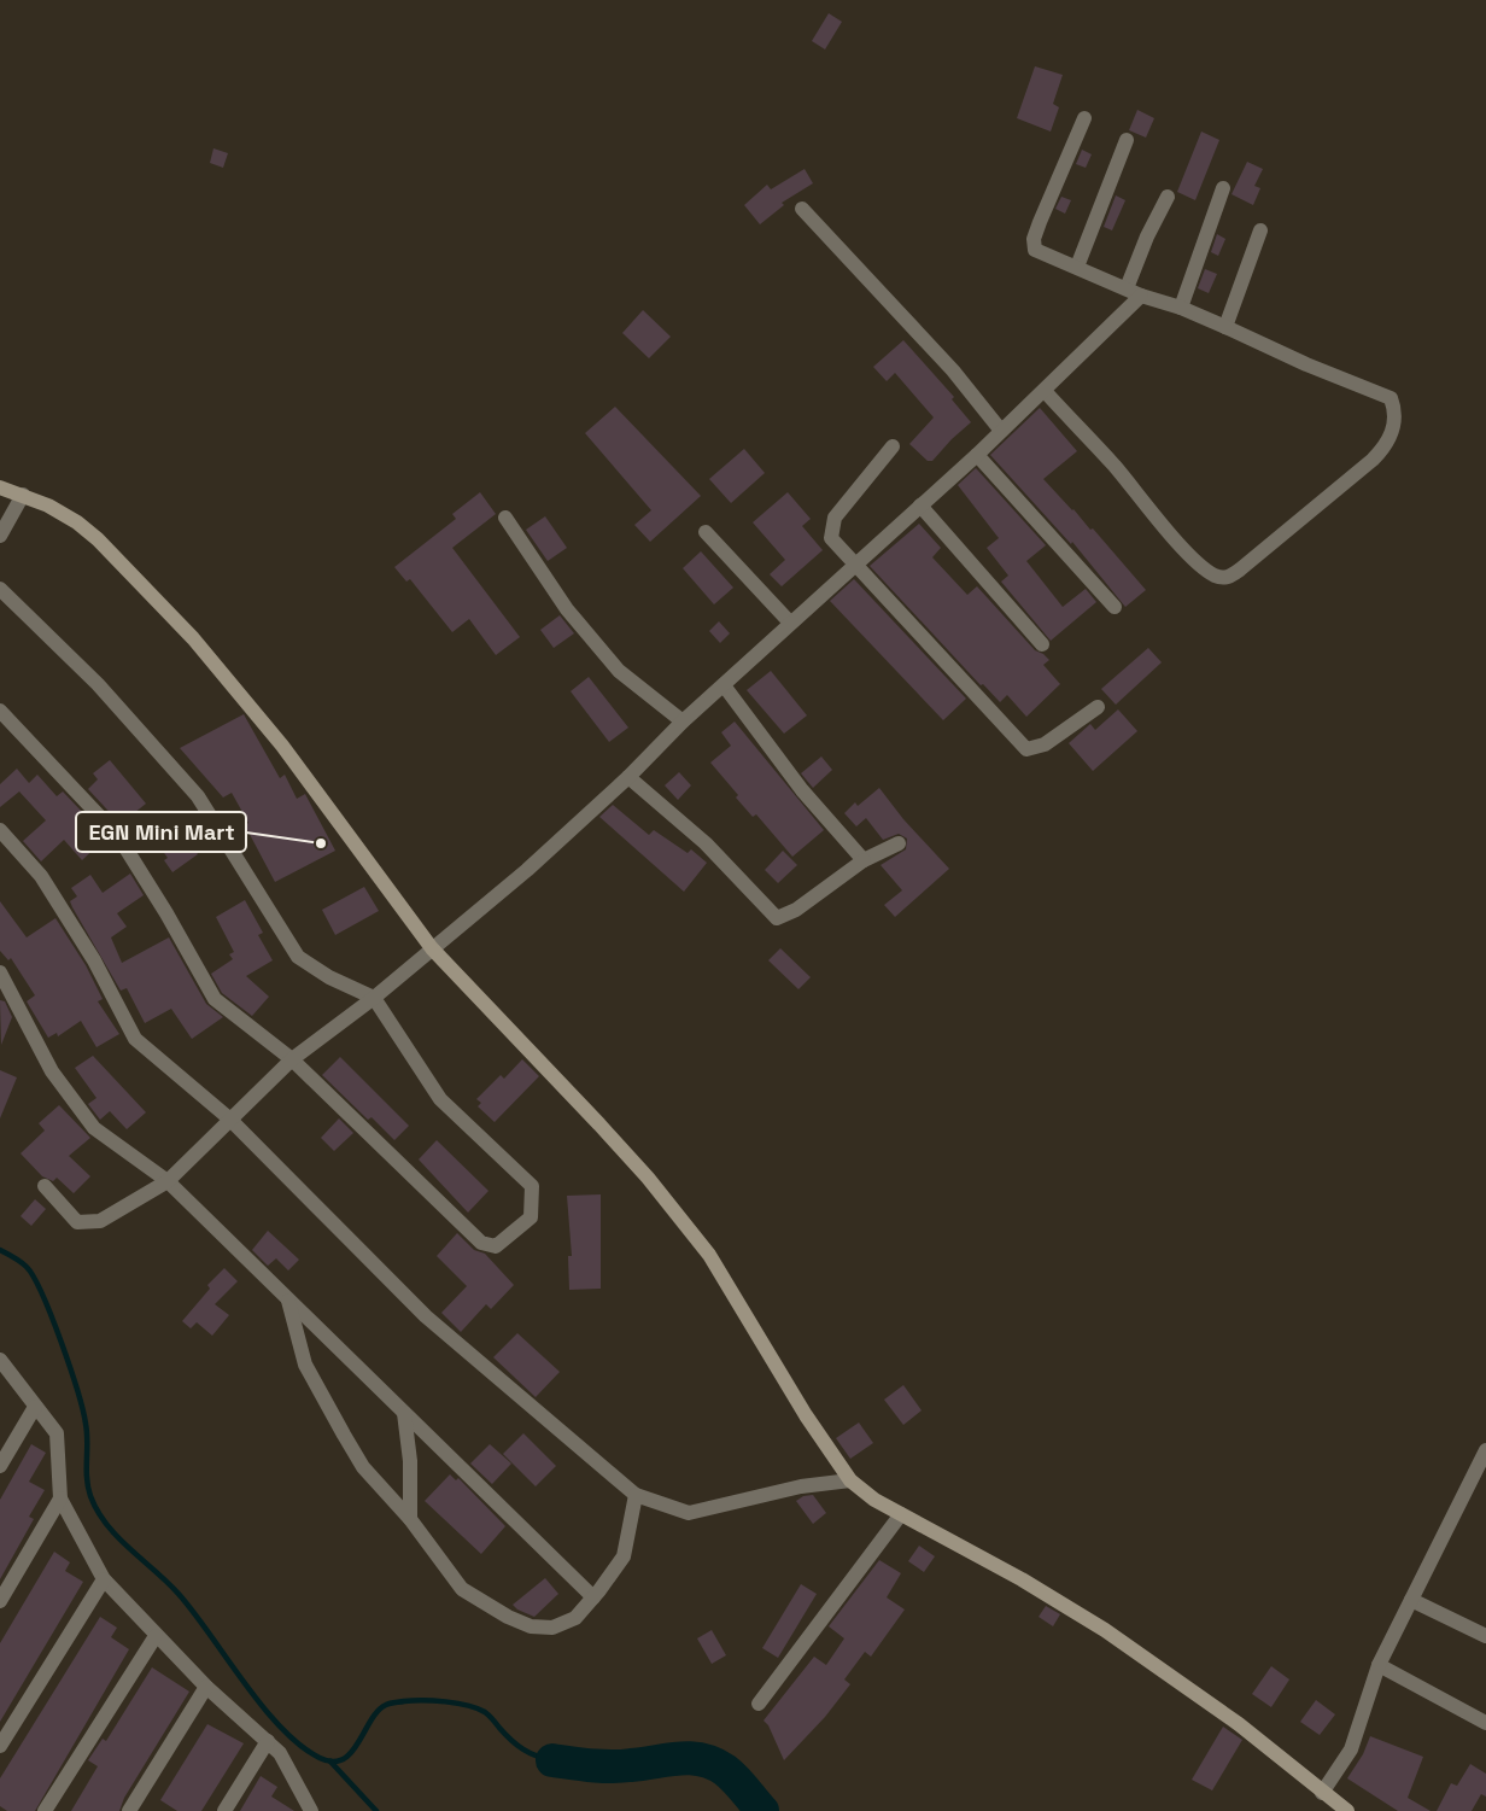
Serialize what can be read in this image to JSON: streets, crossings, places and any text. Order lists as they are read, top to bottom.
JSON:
{
  "places": ["EGN Mini Mart"]
}
